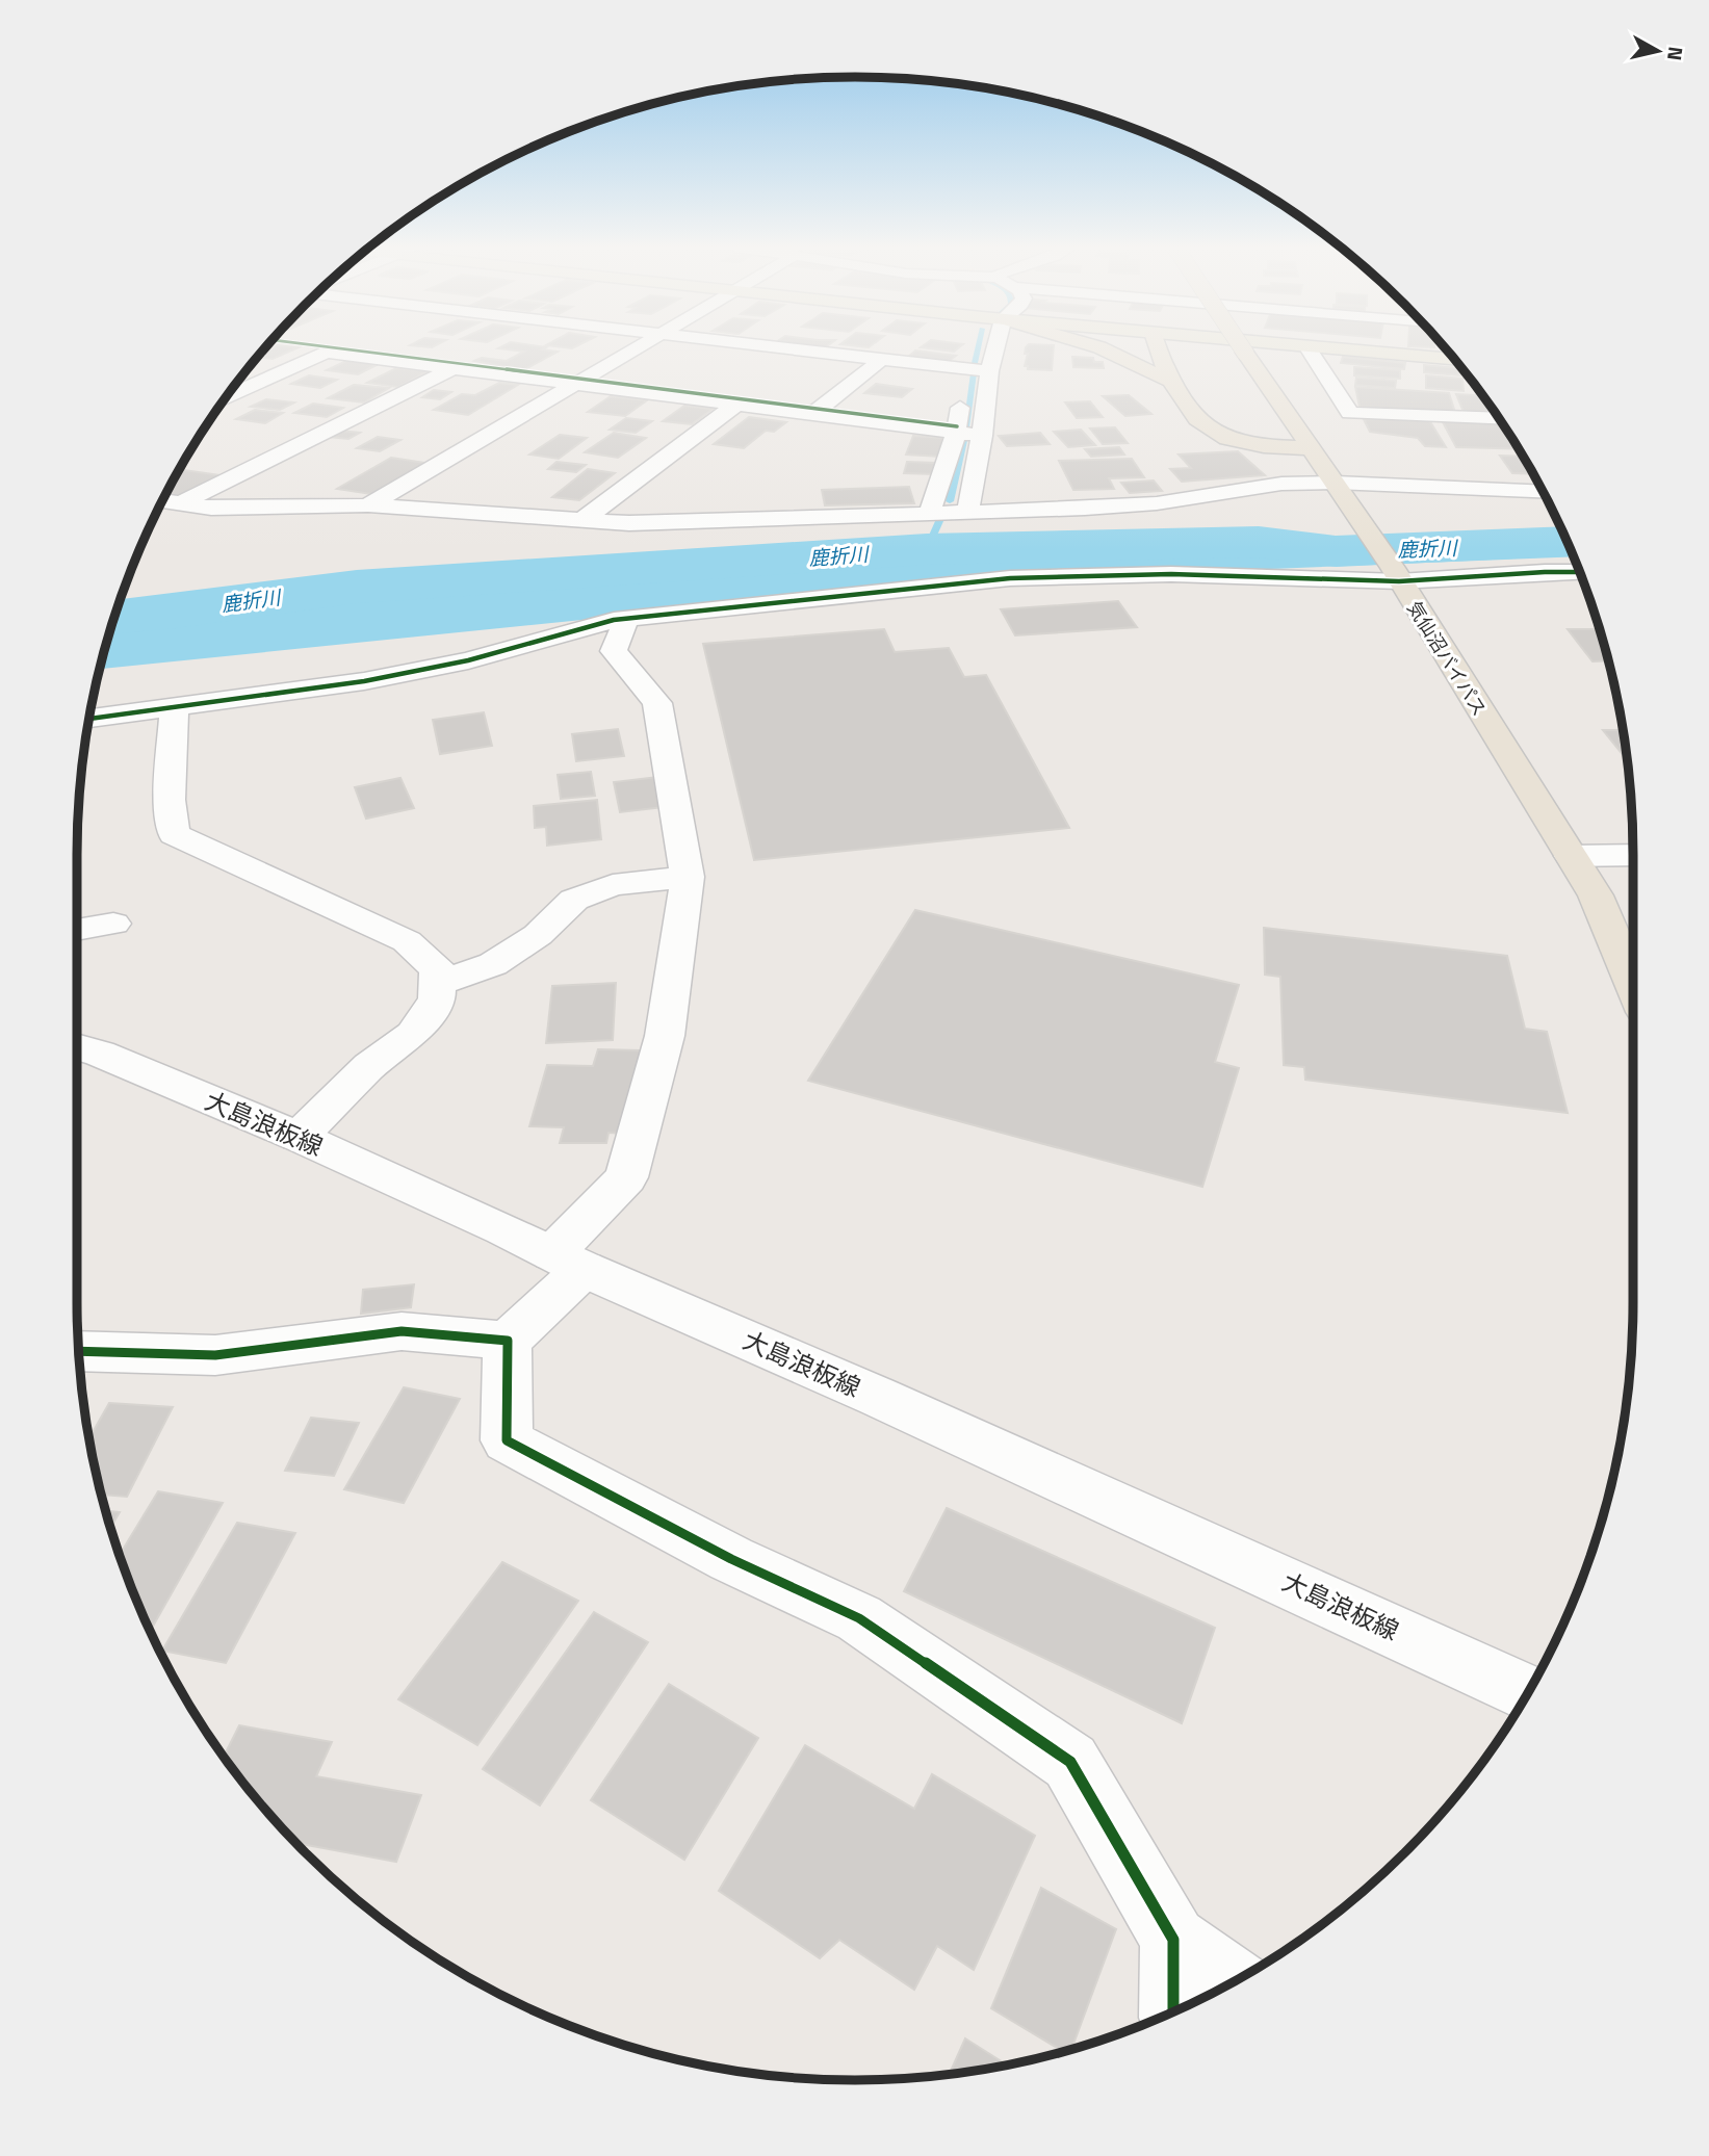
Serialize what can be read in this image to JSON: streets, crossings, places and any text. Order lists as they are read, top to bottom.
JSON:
{
  "streets": {
    "highway": ["気仙沼バイパス"],
    "street": ["大島浪板線"]
  },
  "water": ["鹿折川"],
  "north": "right"
}
